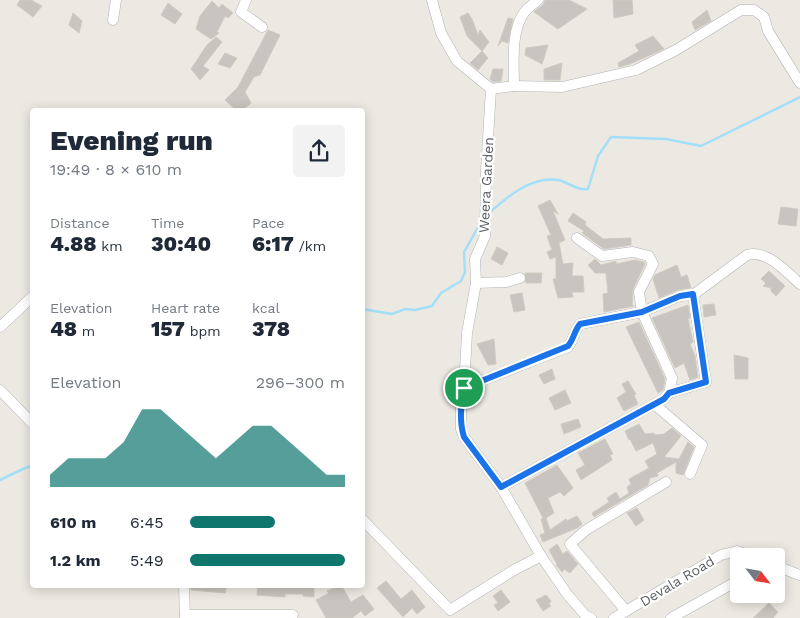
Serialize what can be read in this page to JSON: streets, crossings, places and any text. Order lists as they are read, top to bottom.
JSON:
{
  "streets": {
    "street": ["Weera Garden", "Devala Road"]
  },
  "north": "bottom right",
  "page": {
    "heading": ["Evening run", "19:49 · 8 × 610 m"],
    "stats": [
      ["Distance", "4.88 km"],
      ["Time", "30:40"],
      ["Pace", "6:17 /km"],
      ["Elevation", "48 m"],
      ["Heart rate", "157 bpm"],
      ["kcal", "378"]
    ],
    "chart": ["Elevation", "296–300 m"],
    "list": [
      {
        "name": "610 m",
        "note": "6:45"
      },
      {
        "name": "1.2 km",
        "note": "5:49"
      }
    ]
  }
}
